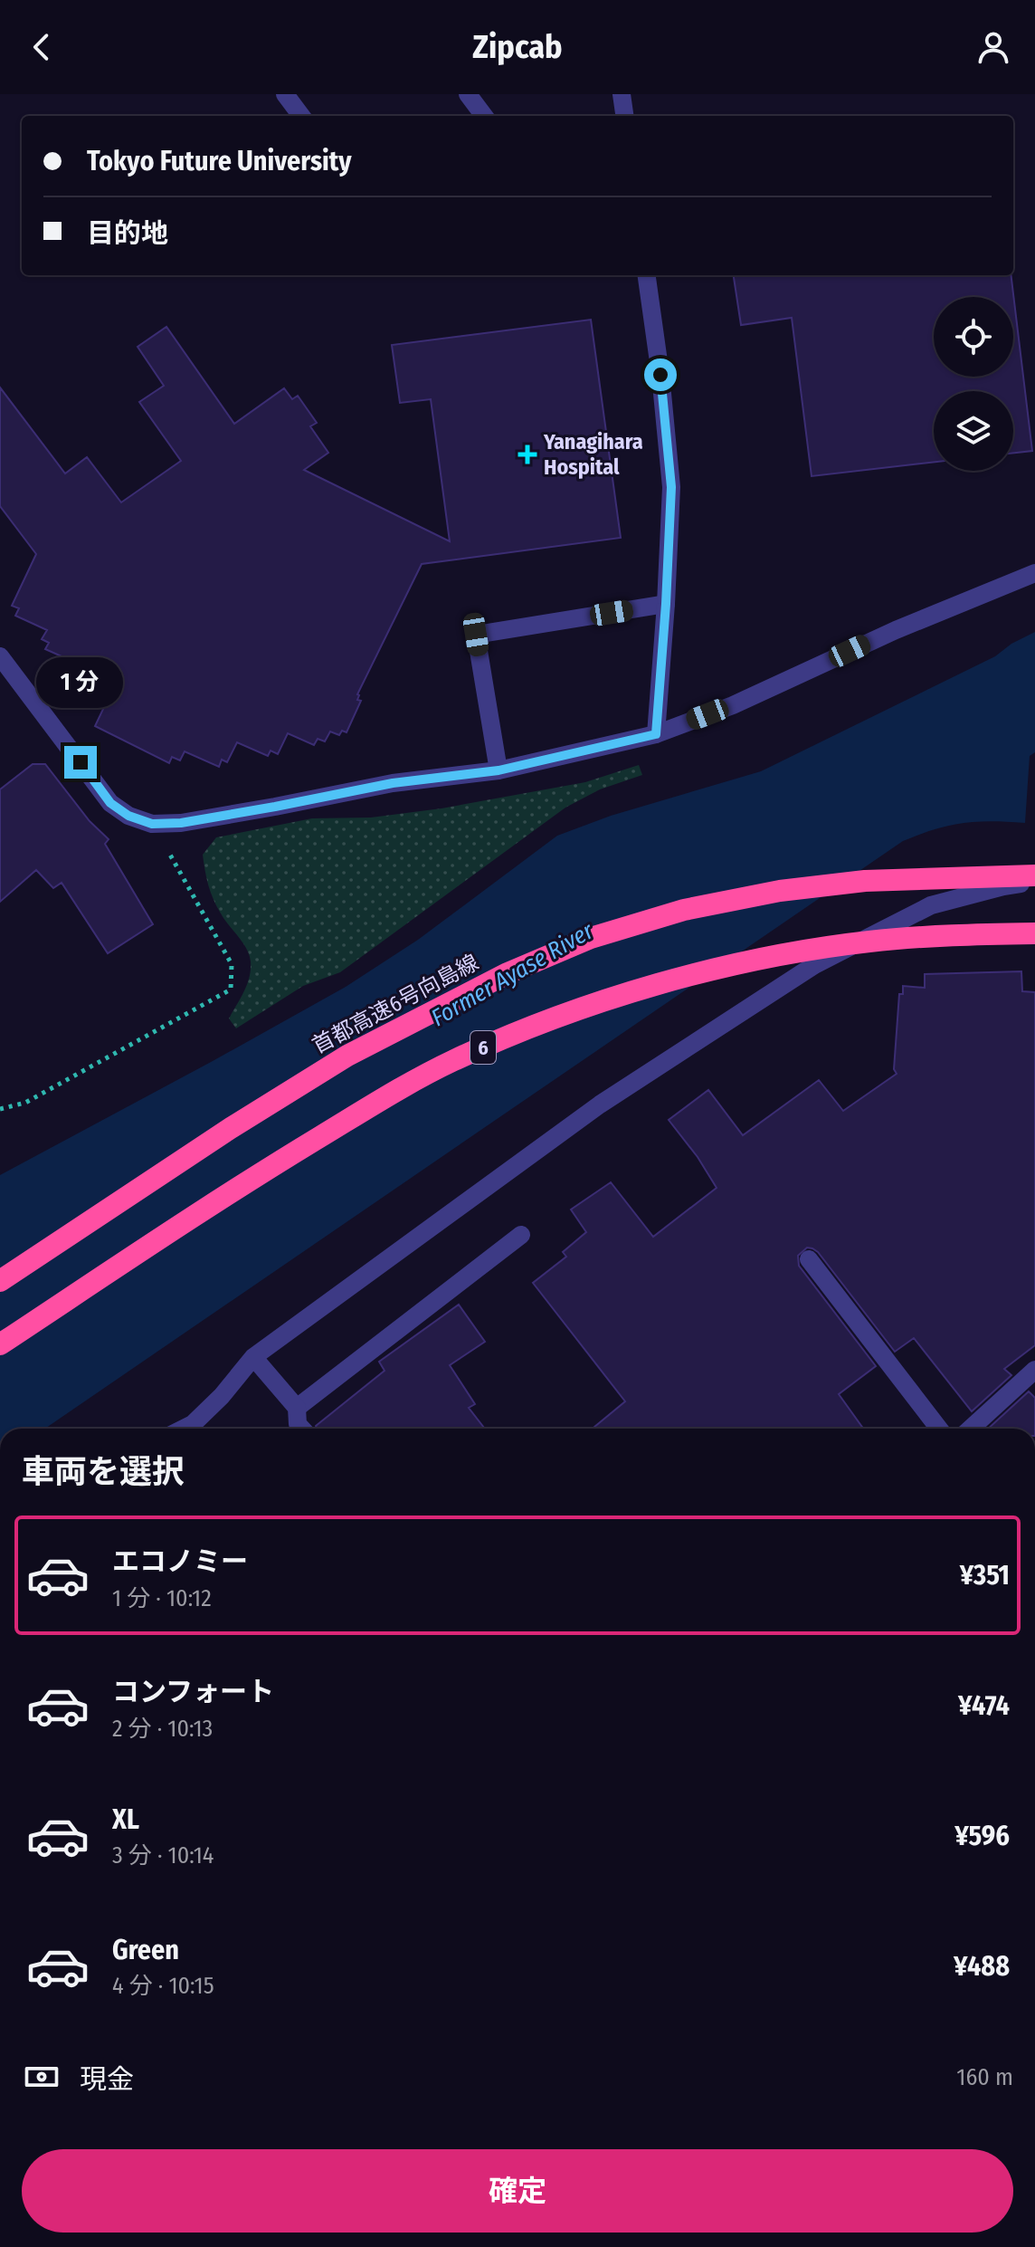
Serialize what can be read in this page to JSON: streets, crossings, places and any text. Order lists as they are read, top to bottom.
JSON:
{
  "streets": {
    "highway": ["首都高速6号向島線", "6"]
  },
  "water": ["Former Ayase River"],
  "places": {
    "health": ["Yanagihara Hospital"]
  },
  "page": {
    "header": "Zipcab",
    "banner": ["Tokyo Future University", "目的地"],
    "bubble": "1 分",
    "heading": "車両を選択",
    "list": [
      {
        "name": "エコノミー",
        "note": "1 分 · 10:12",
        "value": "¥351"
      },
      {
        "name": "コンフォート",
        "note": "2 分 · 10:13",
        "value": "¥474"
      },
      {
        "name": "XL",
        "note": "3 分 · 10:14",
        "value": "¥596"
      },
      {
        "name": "Green",
        "note": "4 分 · 10:15",
        "value": "¥488"
      }
    ],
    "pay": ["現金", "160 m"],
    "buttons": "確定"
  }
}
